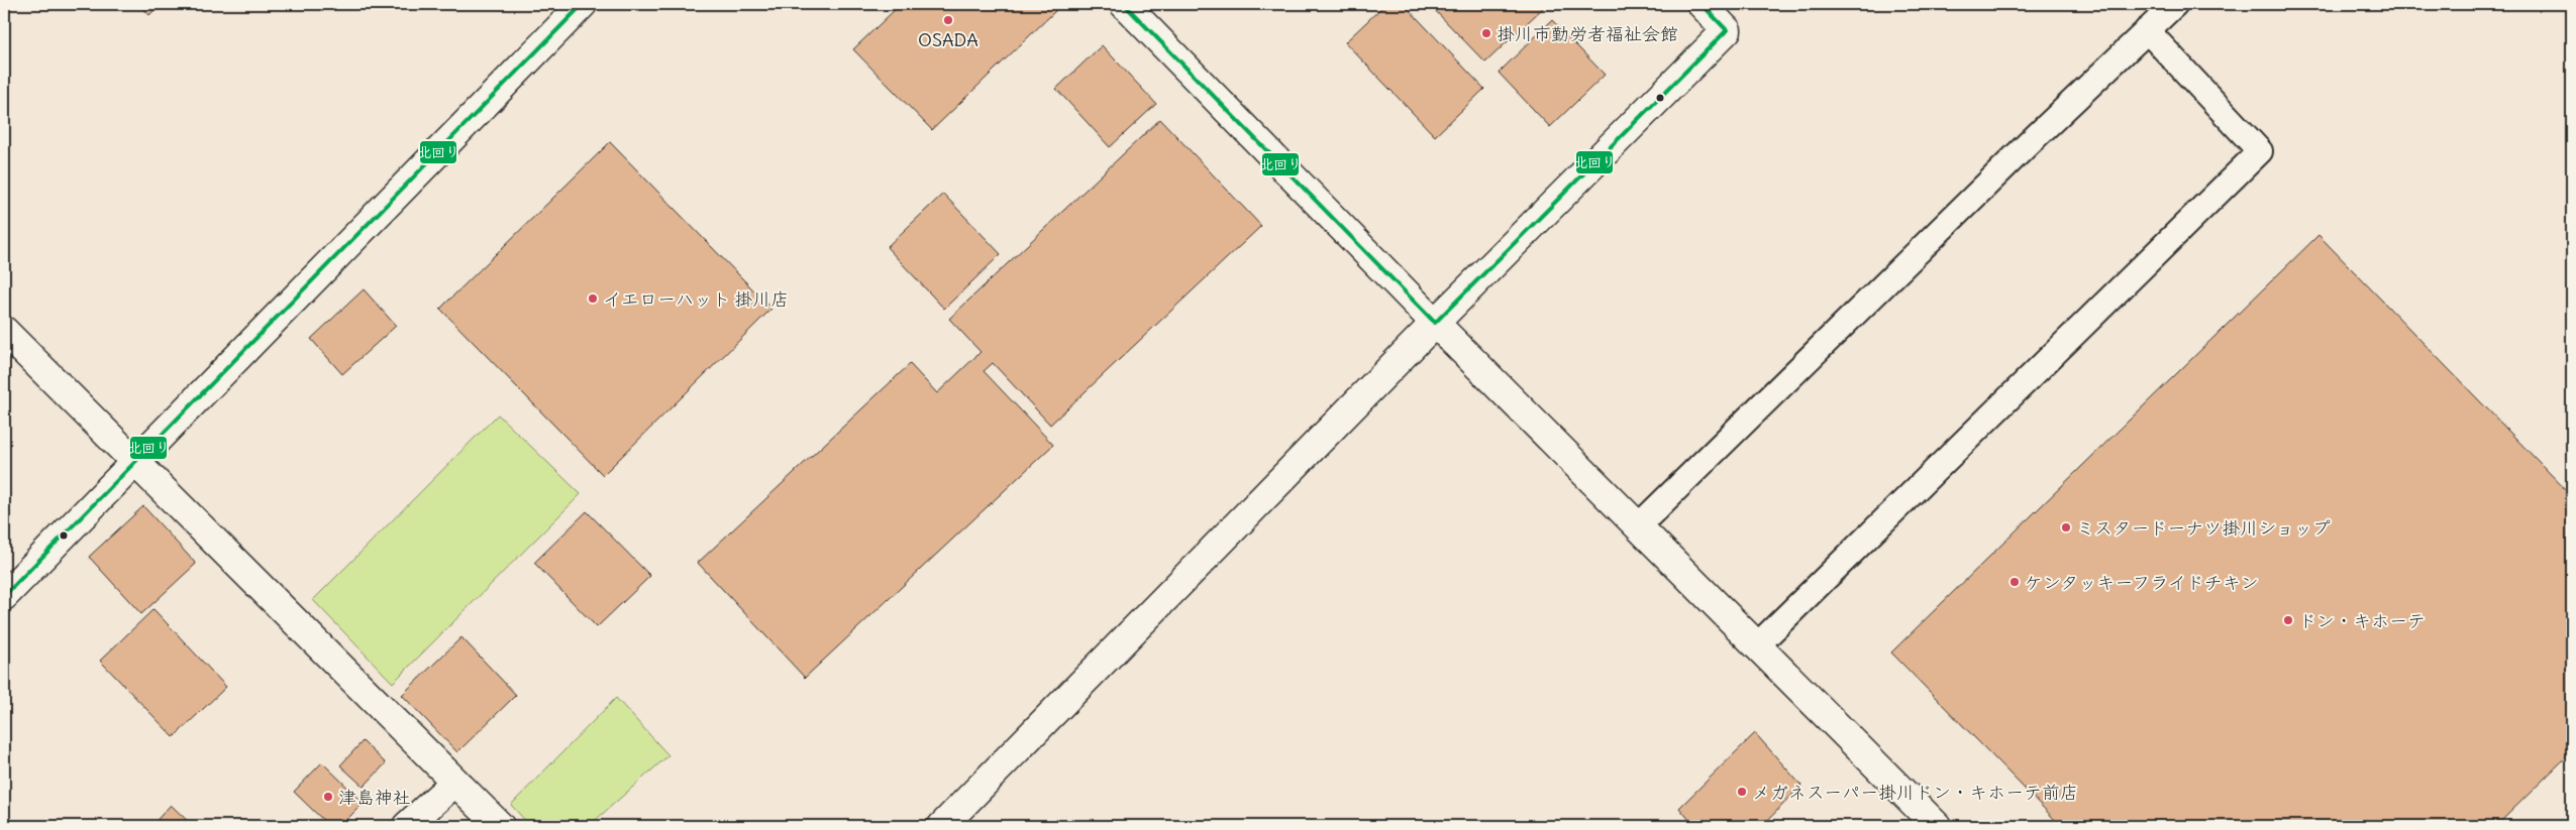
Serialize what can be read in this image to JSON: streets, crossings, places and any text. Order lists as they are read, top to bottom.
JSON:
{
  "places": [
    "OSADA",
    "掛川市勤労者福祉会館",
    "イエローハット 掛川店",
    "ミスタードーナツ掛川ショップ",
    "ケンタッキーフライドチキン",
    "ドン・キホーテ",
    "メガネスーパー掛川ドン・キホーテ前店",
    "津島神社"
  ],
  "lines": ["transit line 北回り"]
}
